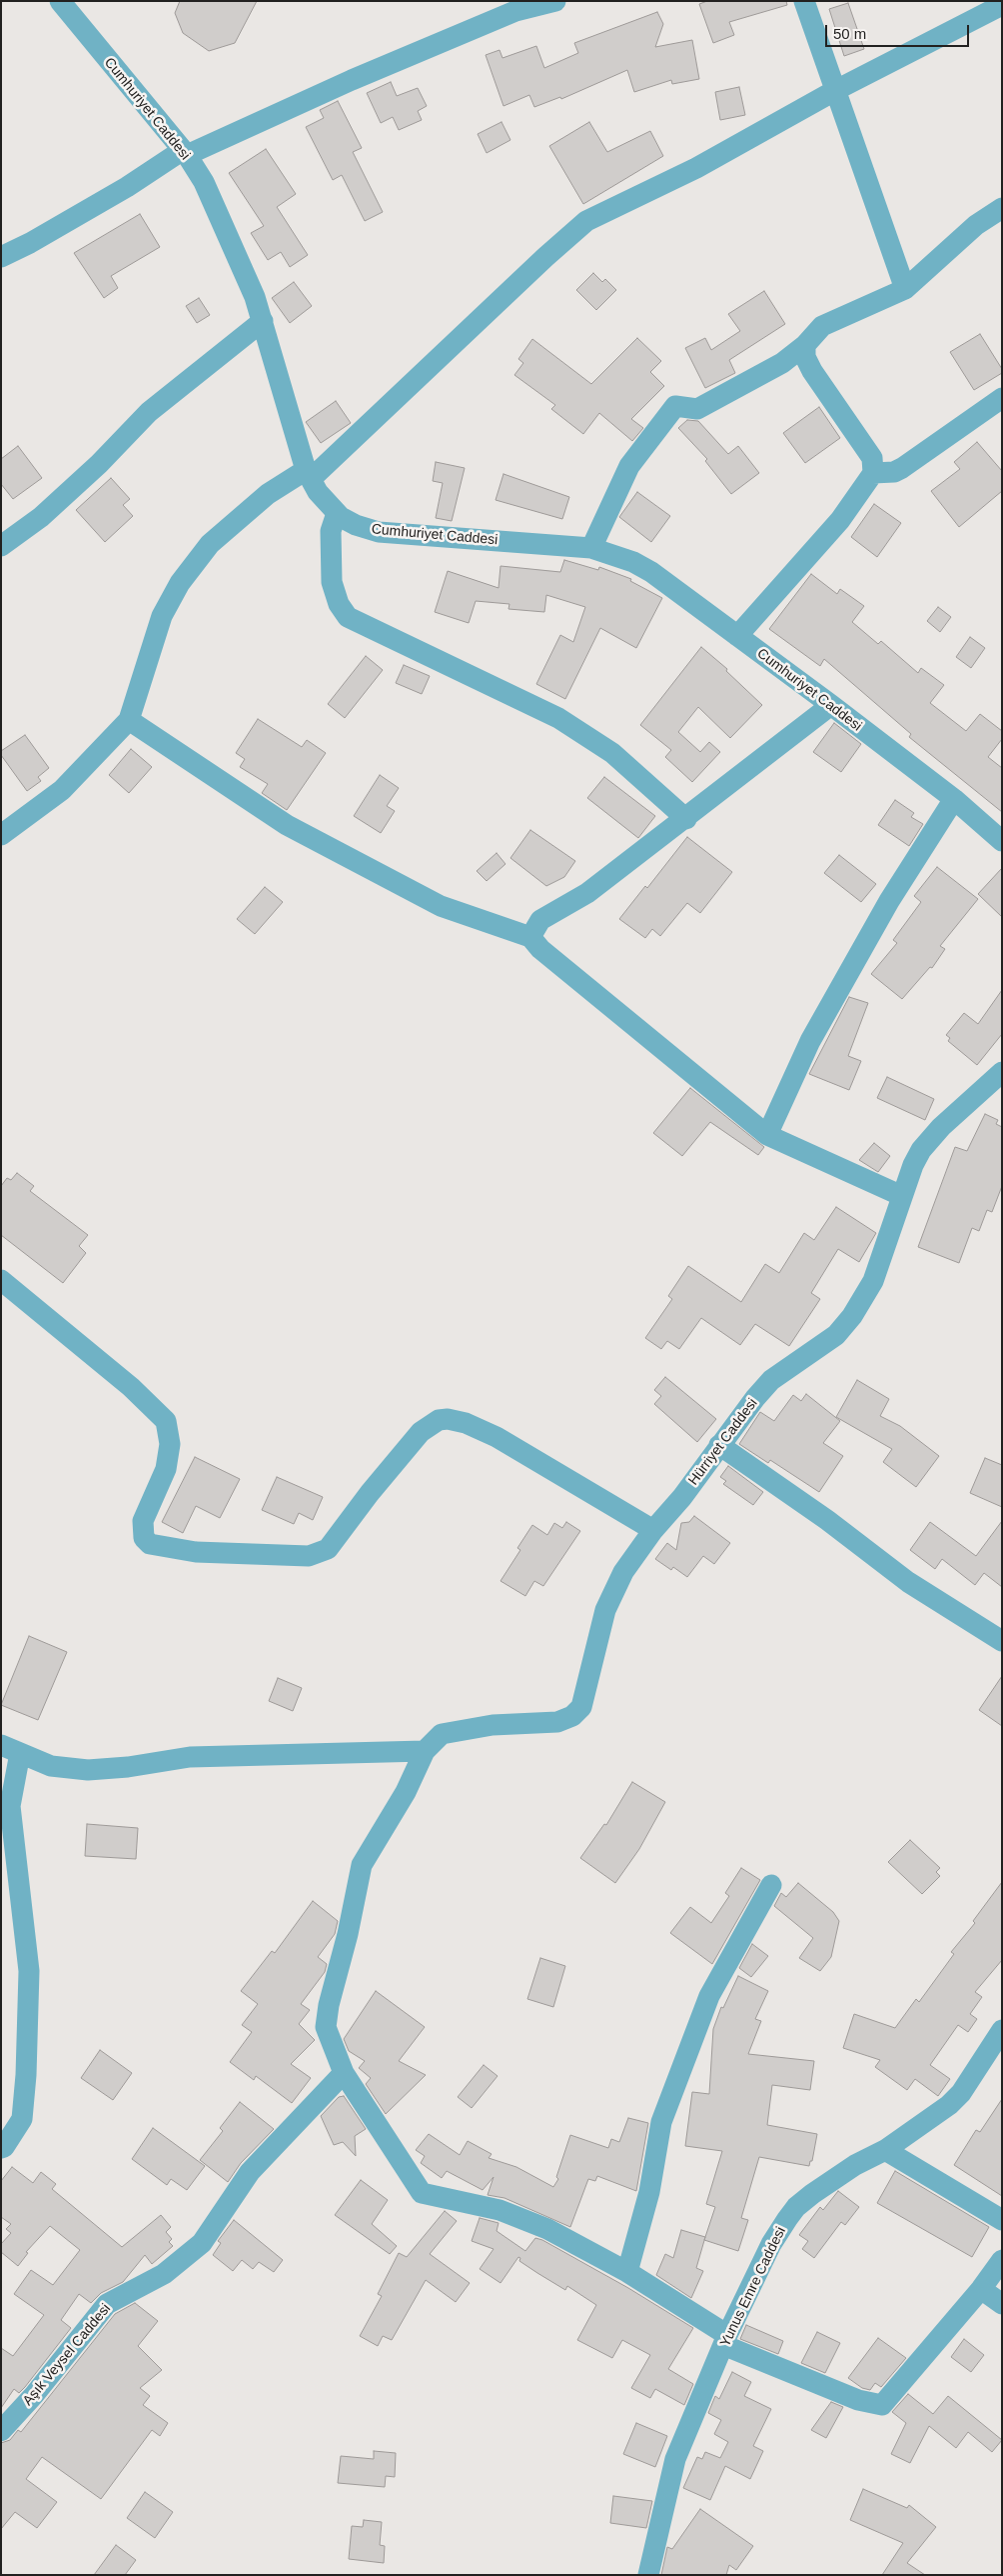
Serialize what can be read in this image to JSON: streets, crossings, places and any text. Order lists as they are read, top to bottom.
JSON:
{
  "streets": {
    "street": [
      "Cumhuriyet Caddesi",
      "Hürriyet Caddesi",
      "Yunus Emre Caddesi",
      "Aşık Veysel Caddesi"
    ]
  },
  "scale_bar": "50 m"
}
